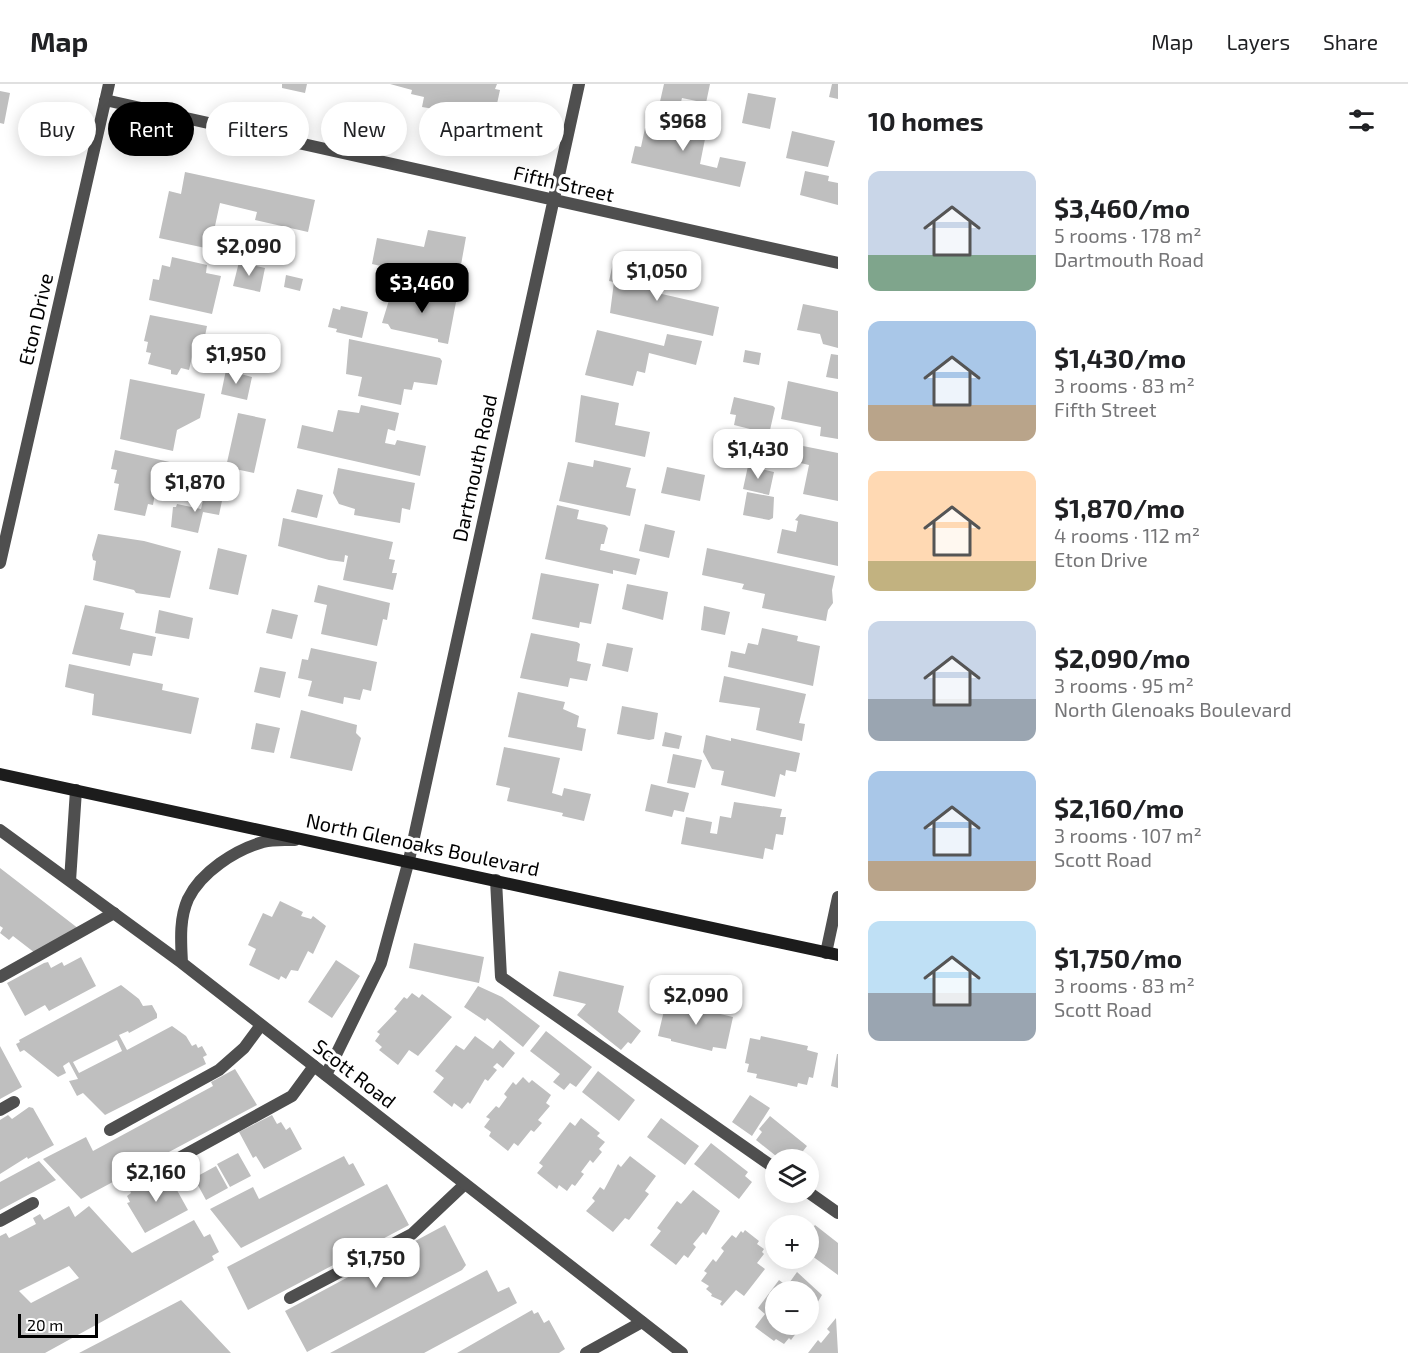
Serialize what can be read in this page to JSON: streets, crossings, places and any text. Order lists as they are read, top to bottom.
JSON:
{
  "streets": {
    "main road": ["North Glenoaks Boulevard"],
    "street": [
      "Fifth Street",
      "Eton Drive",
      "Dartmouth Road",
      "Scott Road"
    ]
  },
  "crossings": [
    ["Fifth Street", "Eton Drive"],
    ["Fifth Street", "Dartmouth Road"],
    ["Dartmouth Road", "North Glenoaks Boulevard"],
    ["Dartmouth Road", "Scott Road"]
  ],
  "scale_bar": "20 m",
  "page": {
    "header": "Map",
    "nav": ["Map", "Layers", "Share"],
    "heading": "10 homes",
    "price": [
      "$968",
      "$2,090",
      "$1,050",
      "$3,460",
      "$1,950",
      "$1,430",
      "$1,870",
      "$2,090",
      "$2,160",
      "$1,750"
    ],
    "chip": [
      "Buy",
      "Rent",
      "Filters",
      "New",
      "Apartment"
    ],
    "list": [
      {
        "name": "$3,460/mo",
        "note": "5 rooms · 178 m² · Dartmouth Road"
      },
      {
        "name": "$1,430/mo",
        "note": "3 rooms · 83 m² · Fifth Street"
      },
      {
        "name": "$1,870/mo",
        "note": "4 rooms · 112 m² · Eton Drive"
      },
      {
        "name": "$2,090/mo",
        "note": "3 rooms · 95 m² · North Glenoaks Boulevard"
      },
      {
        "name": "$2,160/mo",
        "note": "3 rooms · 107 m² · Scott Road"
      },
      {
        "name": "$1,750/mo",
        "note": "3 rooms · 83 m² · Scott Road"
      }
    ],
    "map_buttons": ["+", "−"],
    "scale": "20 m"
  }
}
